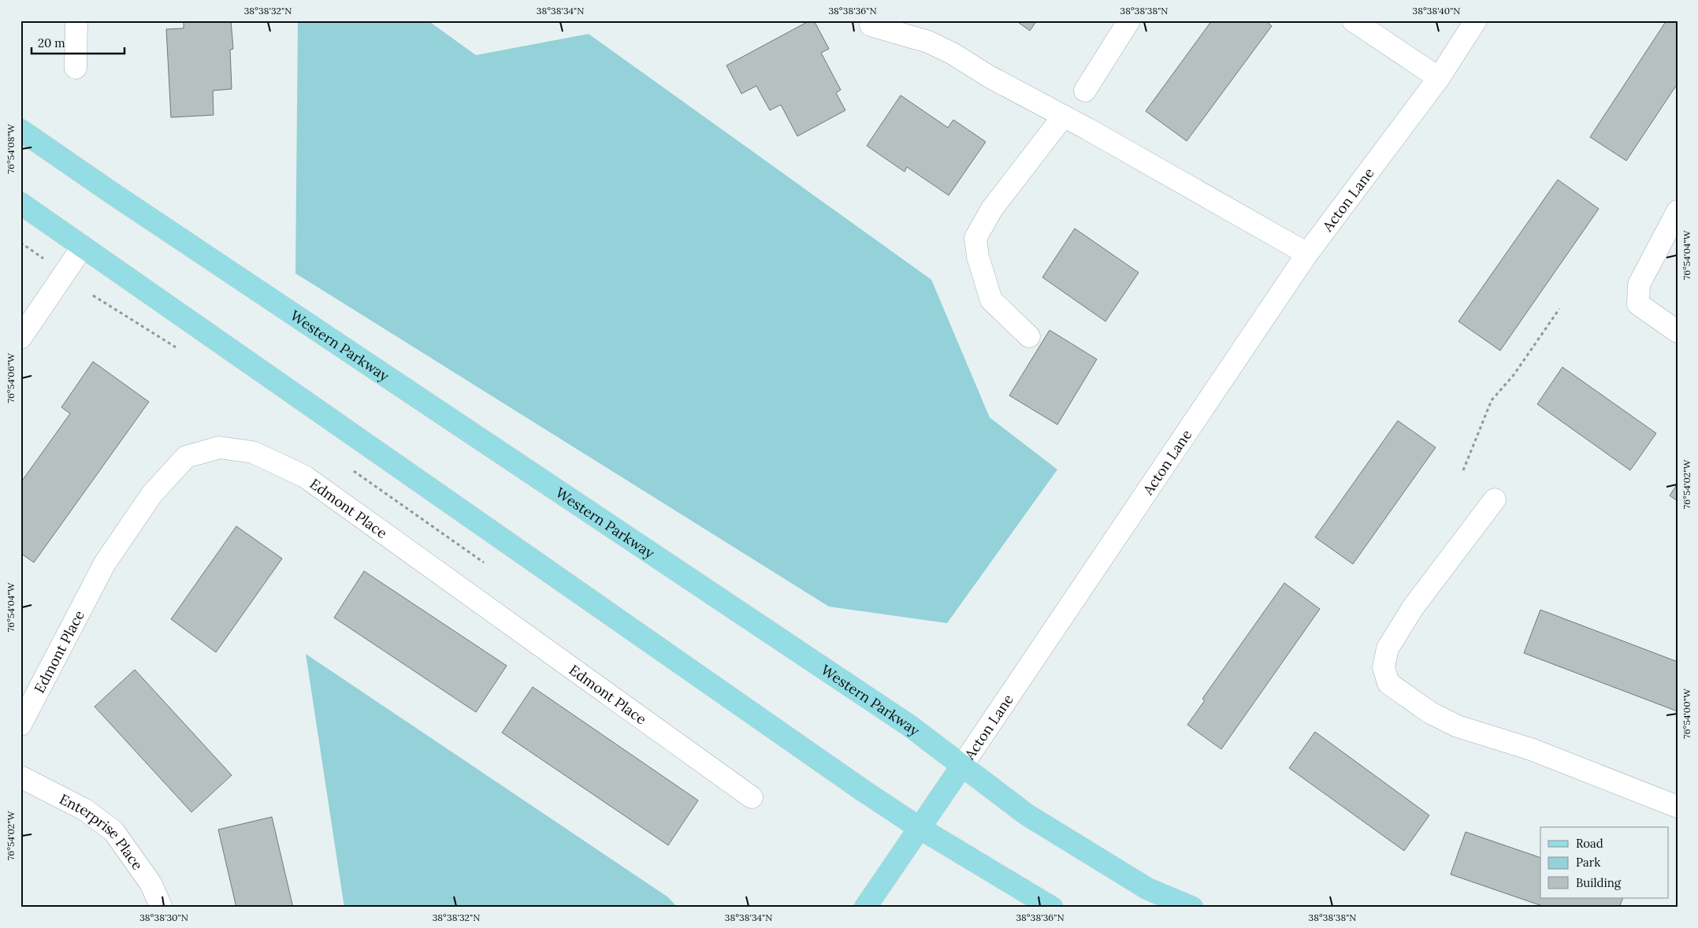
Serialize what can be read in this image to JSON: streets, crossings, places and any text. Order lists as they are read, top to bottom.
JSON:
{
  "streets": {
    "main road": ["Acton Lane", "Western Parkway"],
    "street": ["Edmont Place", "Enterprise Place"]
  },
  "crossings": [
    ["Acton Lane", "Western Parkway"]
  ],
  "legend": ["Road", "Park", "Building"],
  "scale_bar": "20 m",
  "coordinates": [
    "38°38'32\"N",
    "38°38'34\"N",
    "38°38'36\"N",
    "38°38'38\"N",
    "38°38'40\"N",
    "76°54'08\"W",
    "76°54'04\"W",
    "76°54'06\"W",
    "76°54'02\"W",
    "76°54'00\"W",
    "38°38'30\"N"
  ]
}
